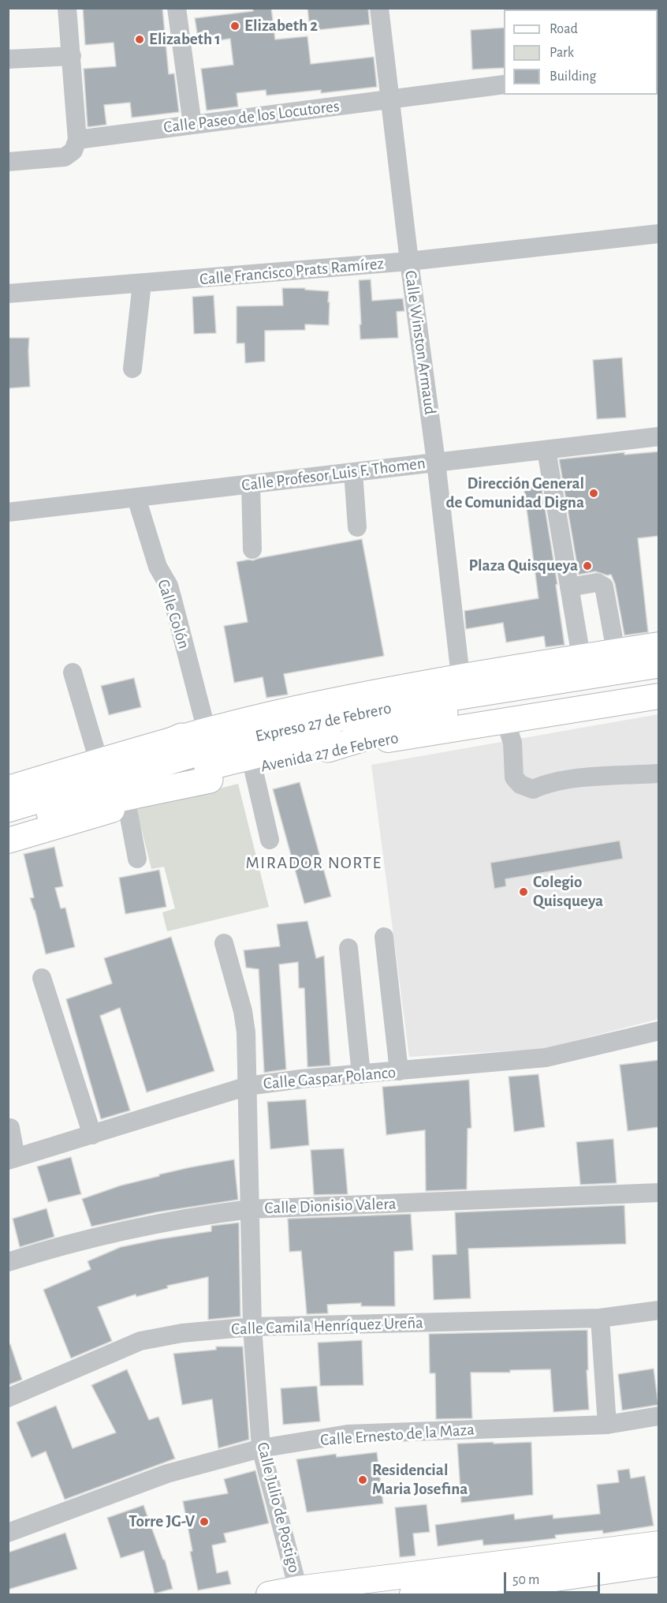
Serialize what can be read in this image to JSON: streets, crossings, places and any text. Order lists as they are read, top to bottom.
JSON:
{
  "streets": {
    "highway": ["Expreso 27 de Febrero"],
    "main road": ["Avenida 27 de Febrero"],
    "street": [
      "Calle Paseo de los Locutores",
      "Calle Francisco Prats Ramírez",
      "Calle Winston Armaud",
      "Calle Profesor Luis F. Thomen",
      "Calle Colón",
      "Calle Gaspar Polanco",
      "Calle Dionisio Valera",
      "Calle Camila Henríquez Ureña",
      "Calle Ernesto de la Maza",
      "Calle Julio de Postigo"
    ]
  },
  "crossings": [
    ["Calle Paseo de los Locutores", "Calle Winston Armaud"],
    ["Calle Francisco Prats Ramírez", "Calle Winston Armaud"],
    ["Calle Winston Armaud", "Calle Profesor Luis F. Thomen"],
    ["Calle Profesor Luis F. Thomen", "Calle Colón"],
    ["Calle Gaspar Polanco", "Calle Julio de Postigo"],
    ["Calle Dionisio Valera", "Calle Julio de Postigo"],
    ["Calle Camila Henríquez Ureña", "Calle Julio de Postigo"],
    ["Calle Ernesto de la Maza", "Calle Julio de Postigo"]
  ],
  "districts": ["MIRADOR NORTE"],
  "places": [
    "Elizabeth 2",
    "Elizabeth 1",
    "Dirección General de Comunidad Digna",
    "Plaza Quisqueya",
    "Colegio Quisqueya",
    "Residencial Maria Josefina",
    "Torre JG-V"
  ],
  "legend": ["Road", "Park", "Building"],
  "scale_bar": "50 m"
}
